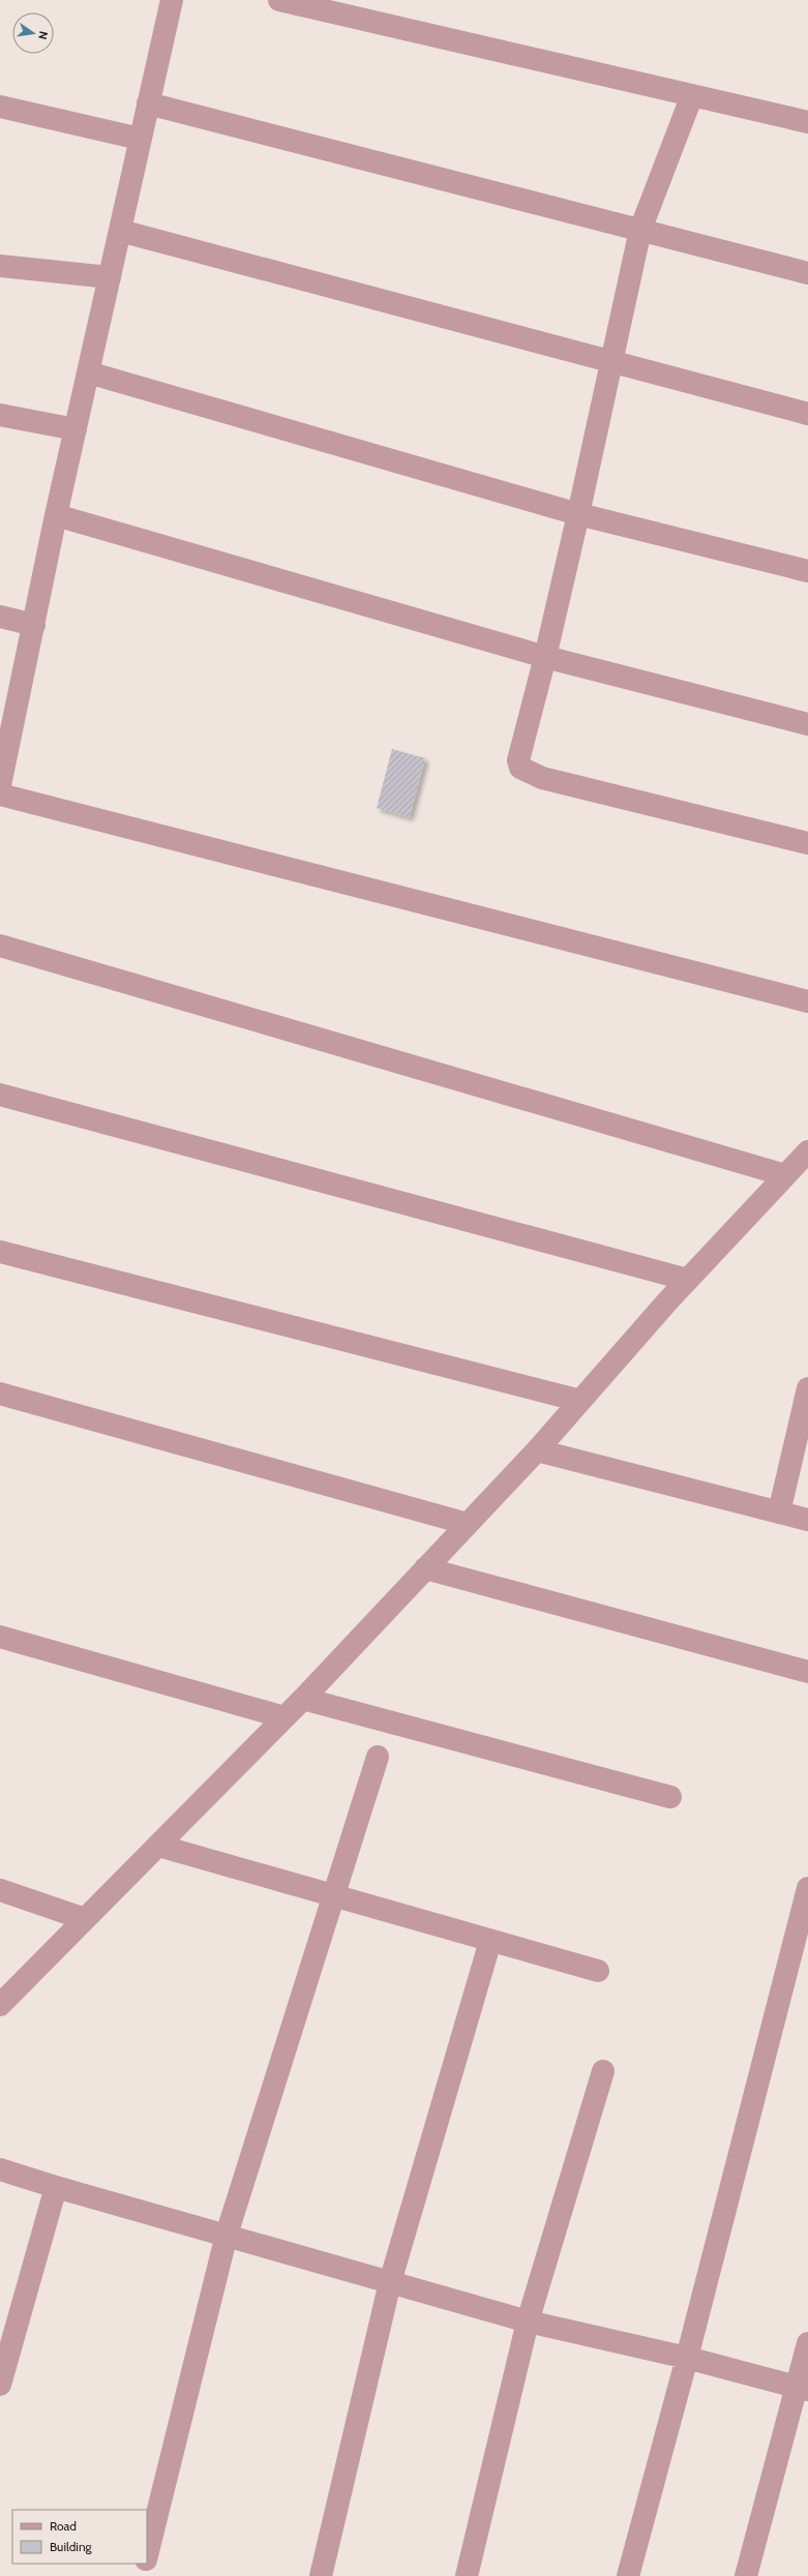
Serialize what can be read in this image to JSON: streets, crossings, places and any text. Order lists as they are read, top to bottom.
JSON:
{
  "legend": ["Road", "Building"],
  "north": "right"
}
